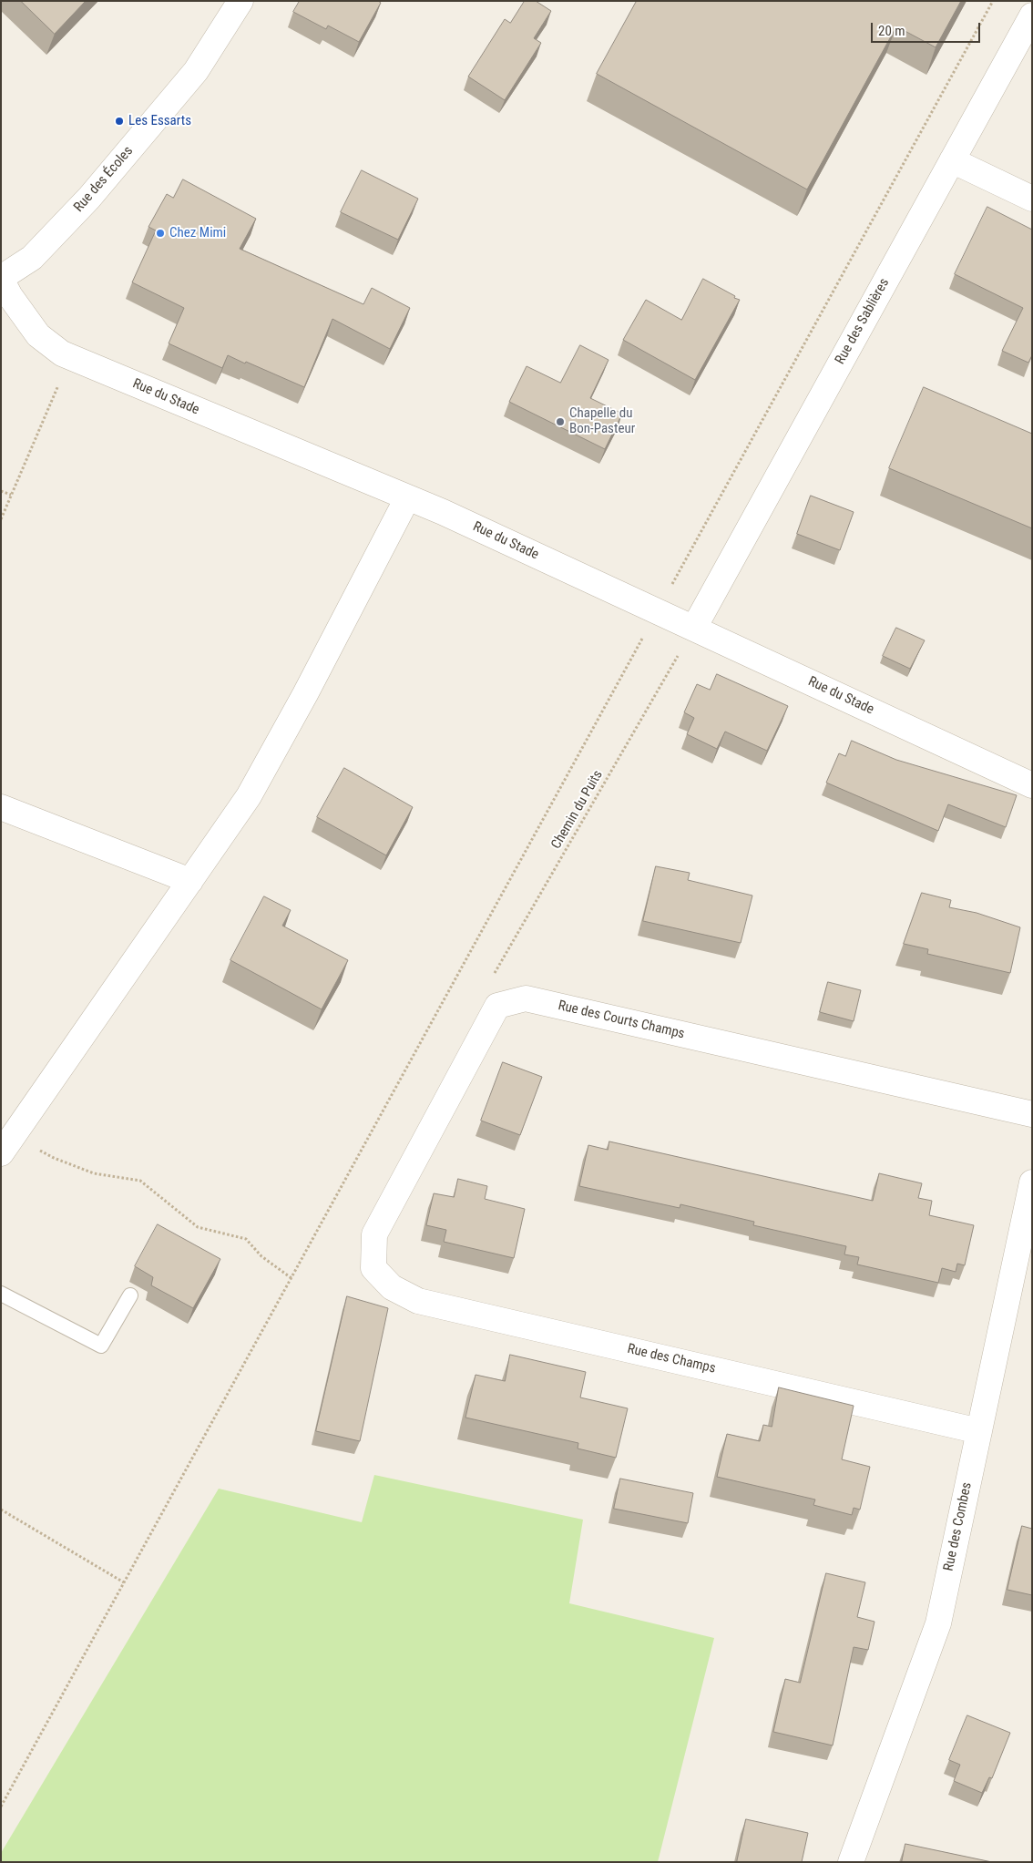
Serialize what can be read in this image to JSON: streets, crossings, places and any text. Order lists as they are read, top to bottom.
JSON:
{
  "streets": {
    "street": [
      "Rue des Écoles",
      "Rue des Sablières",
      "Rue du Stade",
      "Rue des Courts Champs",
      "Rue des Champs",
      "Rue des Combes"
    ],
    "path": ["Chemin du Puits"]
  },
  "crossings": [
    ["Rue des Écoles", "Rue du Stade"],
    ["Rue des Sablières", "Rue du Stade"],
    ["Rue des Sablières", "Chemin du Puits"],
    ["Rue du Stade", "Chemin du Puits"],
    ["Chemin du Puits", "Rue des Courts Champs"],
    ["Chemin du Puits", "Rue des Champs"],
    ["Rue des Courts Champs", "Rue des Champs"],
    ["Rue des Champs", "Rue des Combes"]
  ],
  "places": ["Les Essarts", "Chez Mimi", "Chapelle du Bon-Pasteur"],
  "scale_bar": "20 m"
}
